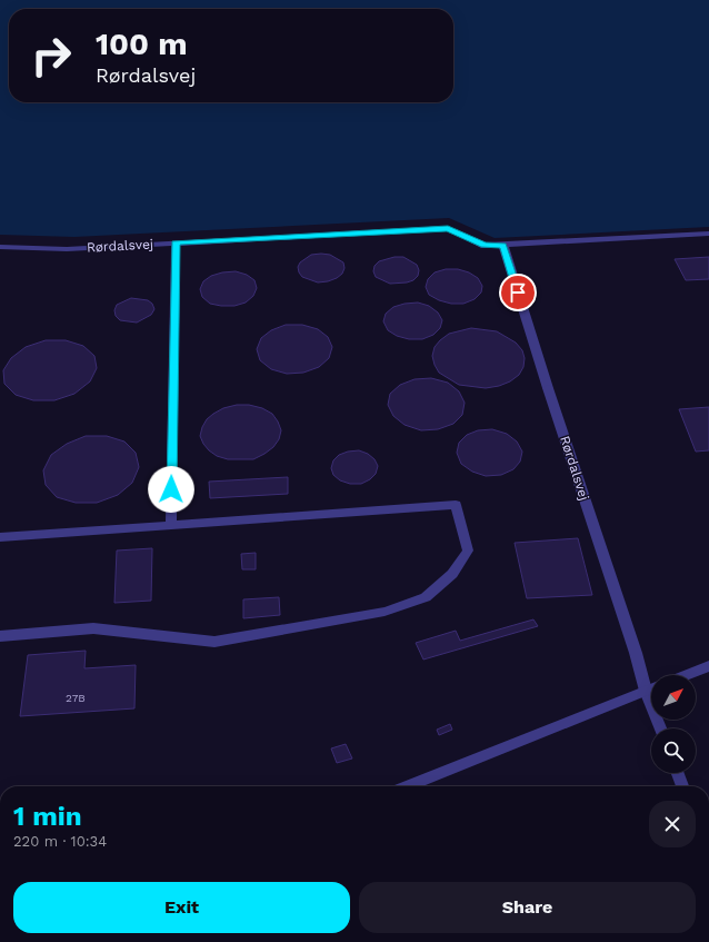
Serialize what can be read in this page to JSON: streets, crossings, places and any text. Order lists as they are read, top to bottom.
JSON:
{
  "streets": {
    "street": ["Rørdalsvej"]
  },
  "house_numbers": ["27B"],
  "north": "top right",
  "page": {
    "turn": ["100 m", "Rørdalsvej"],
    "heading": ["1 min", "220 m · 10:34"],
    "buttons": ["Exit", "Share"]
  }
}
